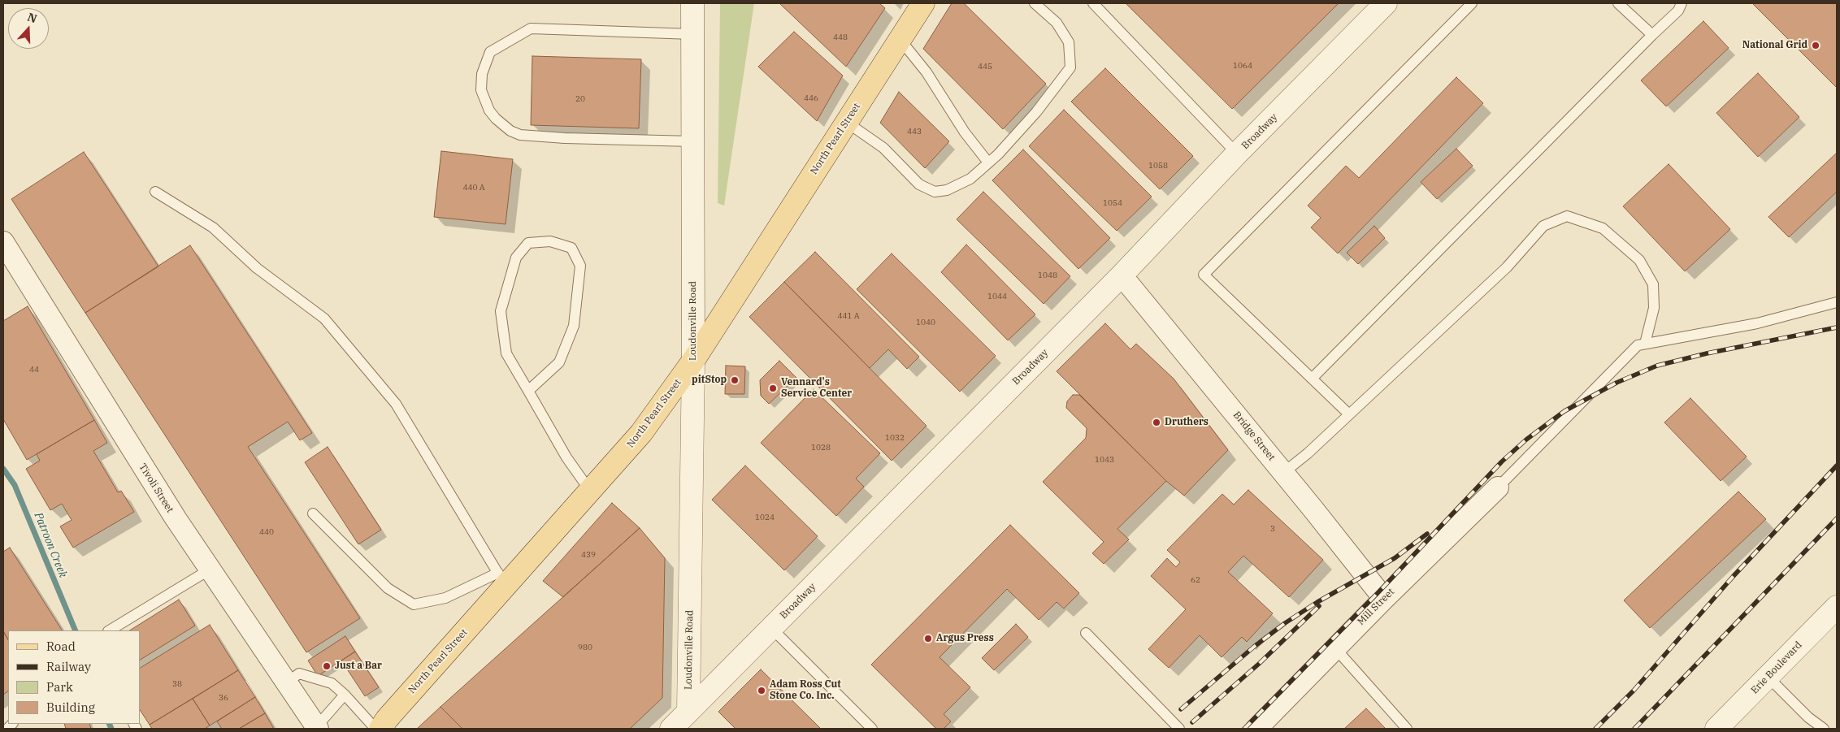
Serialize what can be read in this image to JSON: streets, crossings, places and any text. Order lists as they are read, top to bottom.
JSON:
{
  "streets": {
    "main road": ["North Pearl Street"],
    "street": [
      "Broadway",
      "Loudonville Road",
      "Bridge Street",
      "Tivoli Street",
      "Mill Street",
      "Erie Boulevard"
    ]
  },
  "crossings": [
    ["Broadway", "Loudonville Road"],
    ["Broadway", "Bridge Street"],
    ["North Pearl Street", "Loudonville Road"],
    ["Bridge Street", "Mill Street"]
  ],
  "water": ["Patroon Creek"],
  "places": [
    "National Grid",
    "pitStop",
    "Vennard's Service Center",
    "Druthers",
    "Argus Press",
    "Just a Bar",
    "Adam Ross Cut Stone Co. Inc."
  ],
  "house_numbers": [
    "448",
    "1064",
    "445",
    "446",
    "20",
    "443",
    "1058",
    "440 A",
    "1054",
    "1048",
    "1044",
    "441 A",
    "1040",
    "44",
    "1032",
    "1028",
    "1043",
    "1024",
    "3",
    "440",
    "439",
    "62",
    "980",
    "38",
    "36"
  ],
  "legend": [
    "Road",
    "Railway",
    "Park",
    "Building"
  ],
  "north": "top"
}
